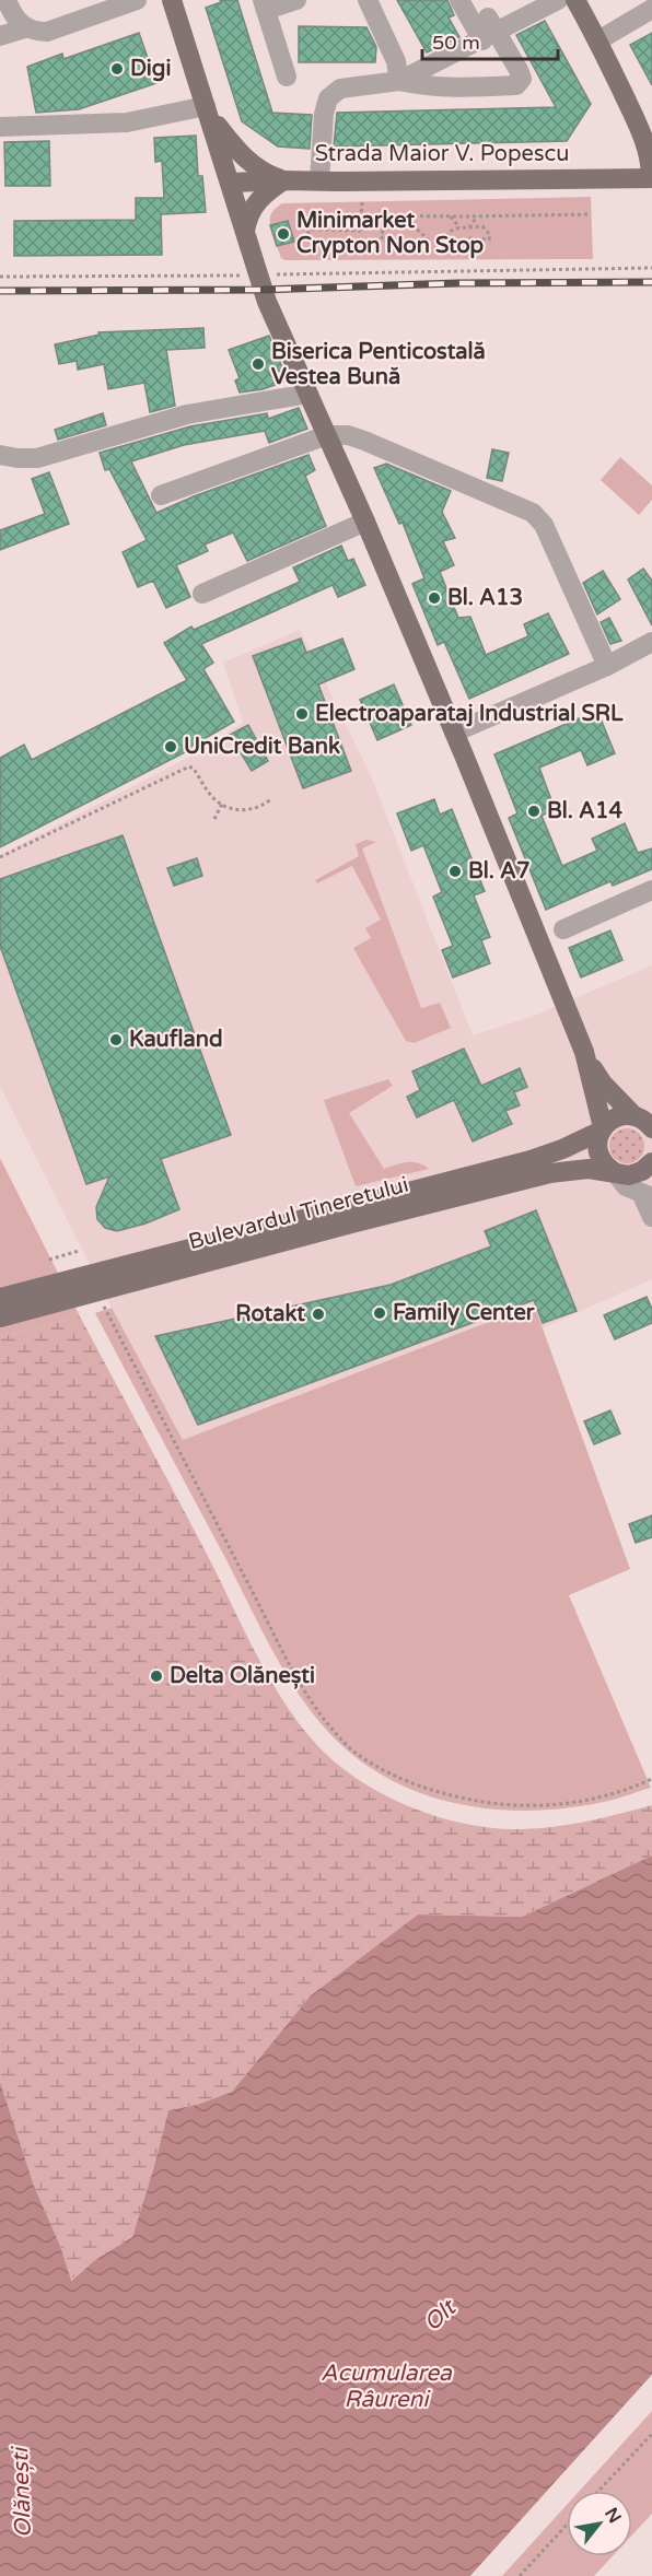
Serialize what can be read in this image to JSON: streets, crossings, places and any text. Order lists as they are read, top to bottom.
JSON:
{
  "streets": {
    "main road": ["Strada Maior V. Popescu", "Bulevardul Tineretului"]
  },
  "water": ["Olt", "Acumularea Râureni", "Olănești"],
  "places": [
    "Digi",
    "Minimarket Crypton Non Stop",
    "Biserica Penticostală Vestea Bună",
    "Bl. A13",
    "Electroaparataj Industrial SRL",
    "UniCredit Bank",
    "Bl. A14",
    "Bl. A7",
    "Kaufland",
    "Family Center",
    "Rotakt",
    "Delta Olănești"
  ],
  "scale_bar": "50 m",
  "north": "top right"
}
